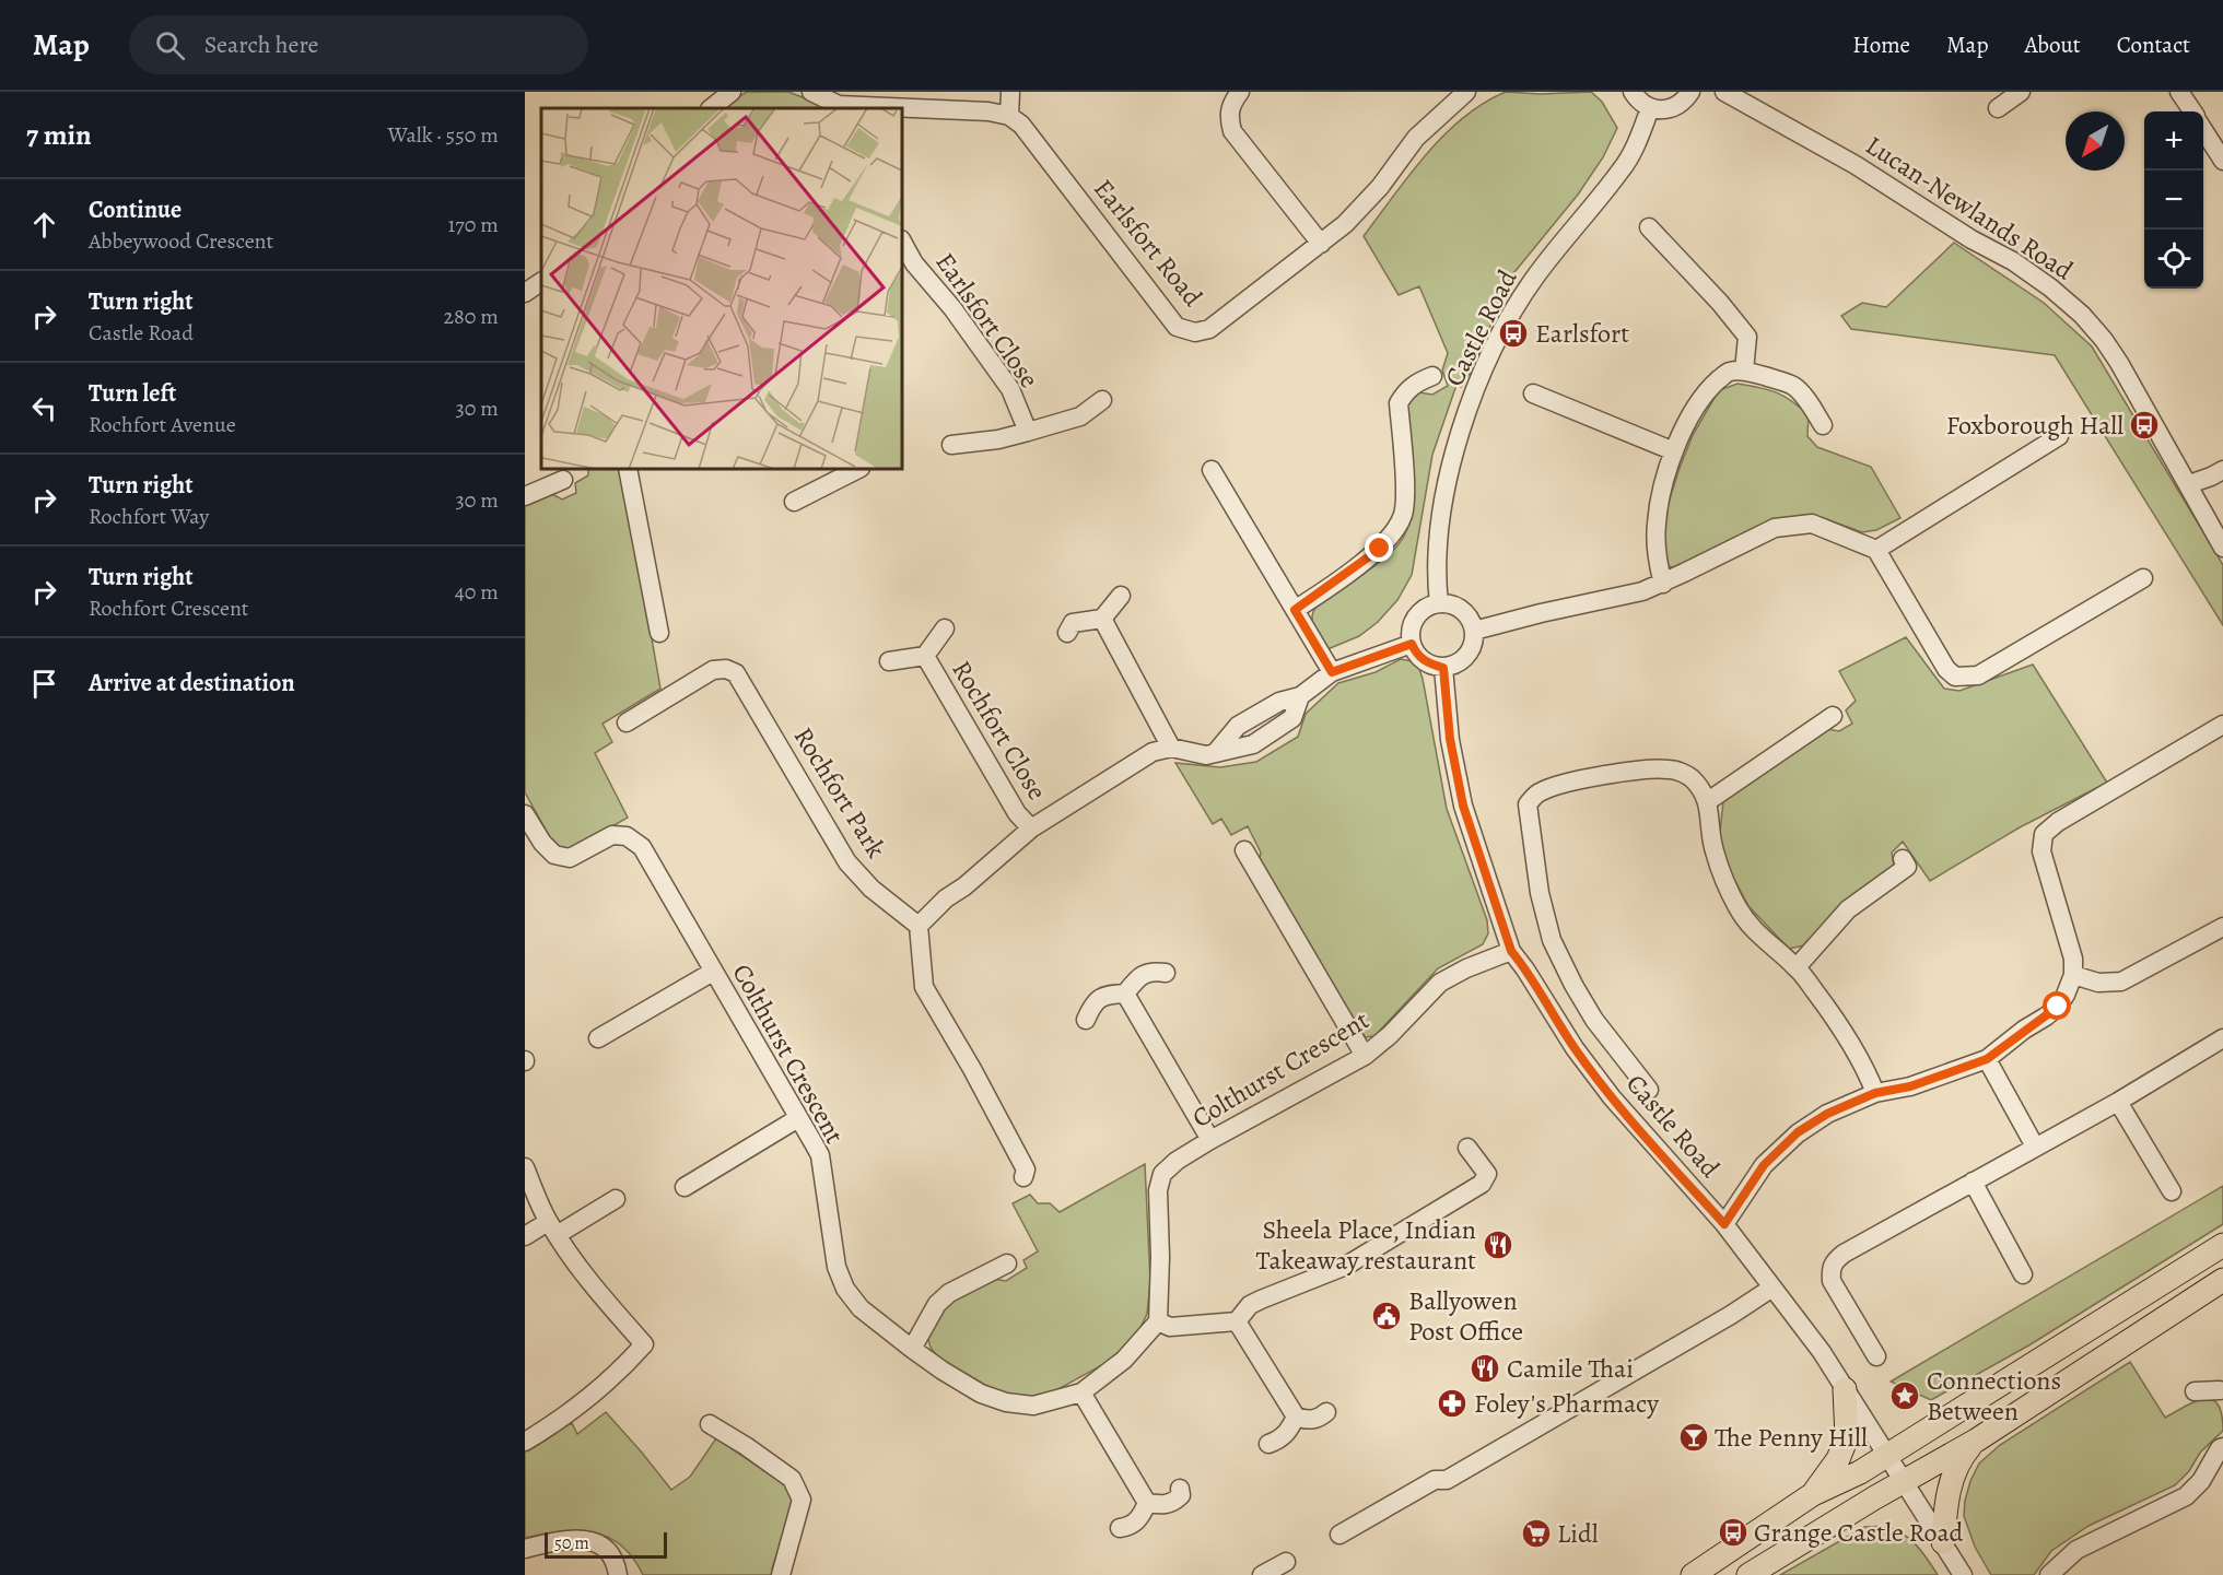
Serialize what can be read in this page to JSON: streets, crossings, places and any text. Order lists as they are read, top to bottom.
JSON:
{
  "streets": {
    "street": [
      "Lucan-Newlands Road",
      "Earlsfort Road",
      "Earlsfort Close",
      "Castle Road",
      "Rochfort Close",
      "Rochfort Park",
      "Colthurst Crescent"
    ]
  },
  "crossings": [
    ["Castle Road", "Colthurst Crescent"]
  ],
  "places": {
    "bus stop": ["Earlsfort", "Foxborough Hall", "Grange Castle Road"],
    "restaurant": ["Sheela Place, Indian Takeaway restaurant", "Camile Thai"],
    "public building": ["Ballyowen Post Office"],
    "place": ["Connections Between"],
    "pharmacy": ["Foley's Pharmacy"],
    "bar": ["The Penny Hill"],
    "supermarket": ["Lidl"]
  },
  "scale_bar": "50 m",
  "north": "bottom left",
  "page": {
    "header": "Map",
    "search": "Search here",
    "nav": [
      "Home",
      "Map",
      "About",
      "Contact"
    ],
    "heading": ["7 min", "Walk · 550 m"],
    "map_buttons": ["+", "−"],
    "list": [
      ["Continue", "Abbeywood Crescent", "170 m"],
      ["Turn right", "Castle Road", "280 m"],
      ["Turn left", "Rochfort Avenue", "30 m"],
      ["Turn right", "Rochfort Way", "30 m"],
      ["Turn right", "Rochfort Crescent", "40 m"],
      "Arrive at destination"
    ],
    "scale": "50 m"
  }
}
